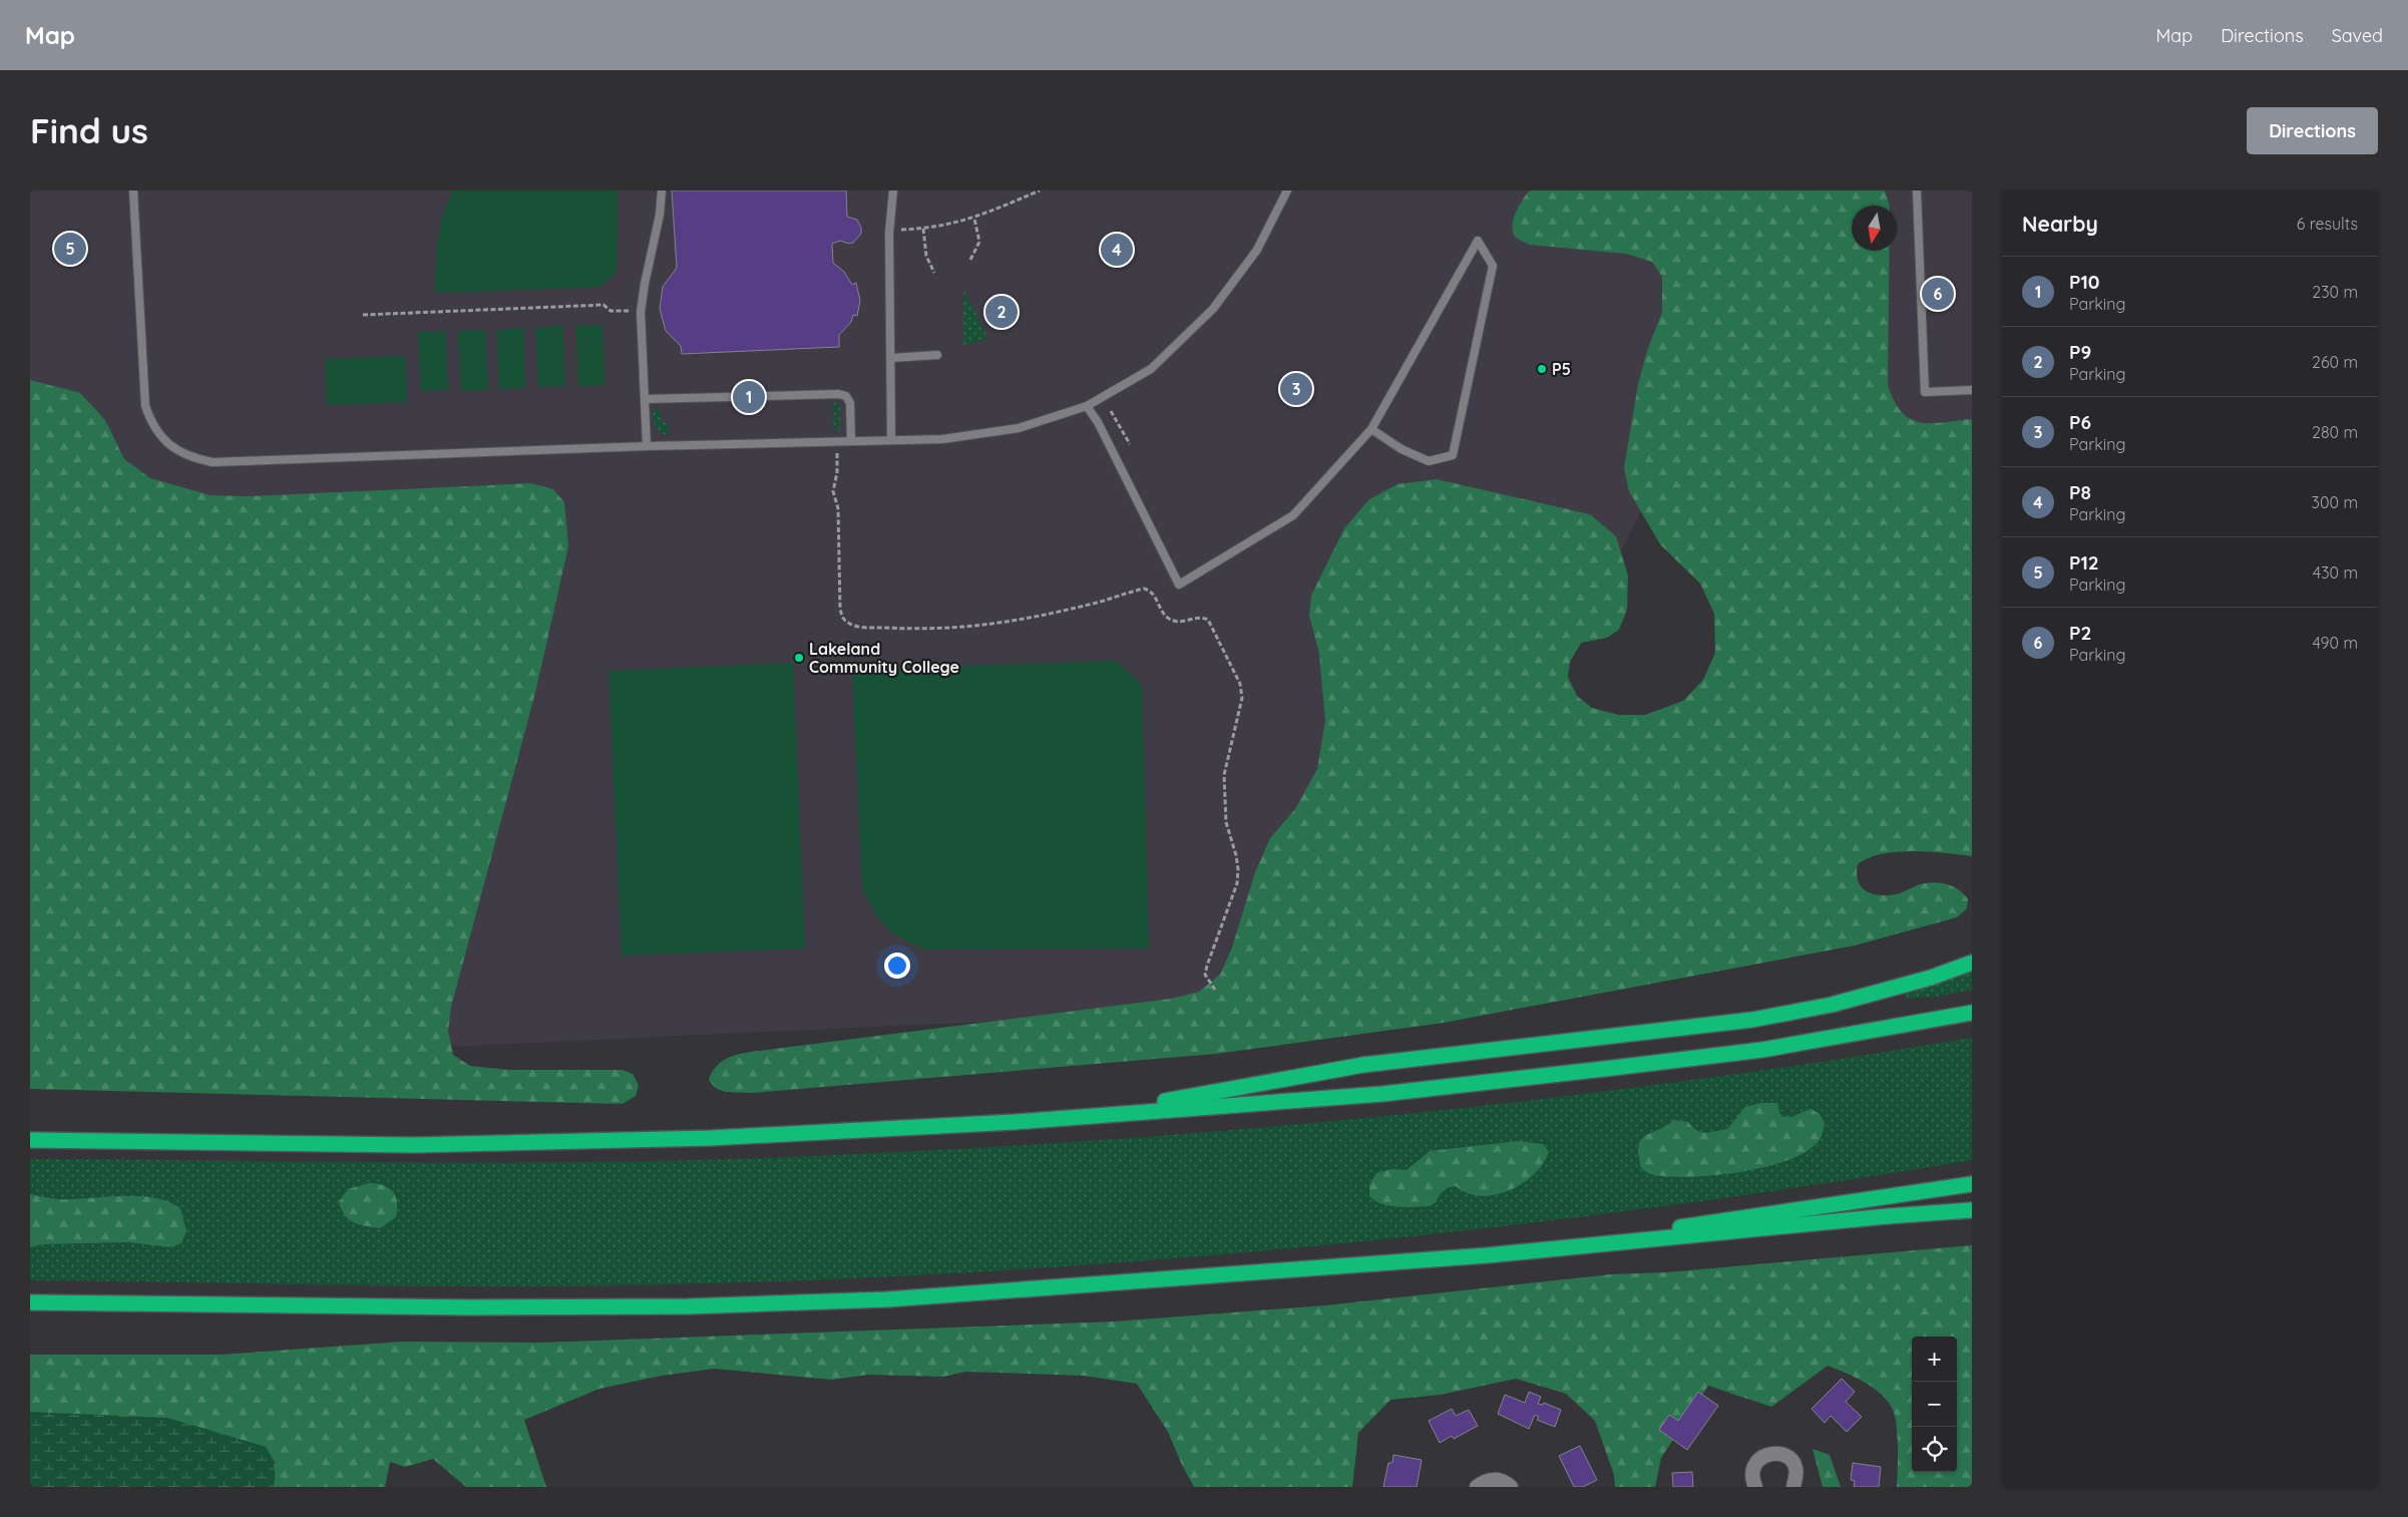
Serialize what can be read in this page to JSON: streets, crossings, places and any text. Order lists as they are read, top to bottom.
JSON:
{
  "places": ["P5", "Lakeland Community College"],
  "north": "bottom",
  "page": {
    "header": "Map",
    "nav": ["Map", "Directions", "Saved"],
    "buttons": "Directions",
    "title": "Find us",
    "heading": ["Nearby", "6 results"],
    "pins": [
      "5",
      "4",
      "6",
      "2",
      "3",
      "1"
    ],
    "list": [
      {
        "mark": "1",
        "name": "P10",
        "note": "Parking",
        "value": "230 m"
      },
      {
        "mark": "2",
        "name": "P9",
        "note": "Parking",
        "value": "260 m"
      },
      {
        "mark": "3",
        "name": "P6",
        "note": "Parking",
        "value": "280 m"
      },
      {
        "mark": "4",
        "name": "P8",
        "note": "Parking",
        "value": "300 m"
      },
      {
        "mark": "5",
        "name": "P12",
        "note": "Parking",
        "value": "430 m"
      },
      {
        "mark": "6",
        "name": "P2",
        "note": "Parking",
        "value": "490 m"
      }
    ],
    "map_buttons": ["+", "−"]
  }
}
